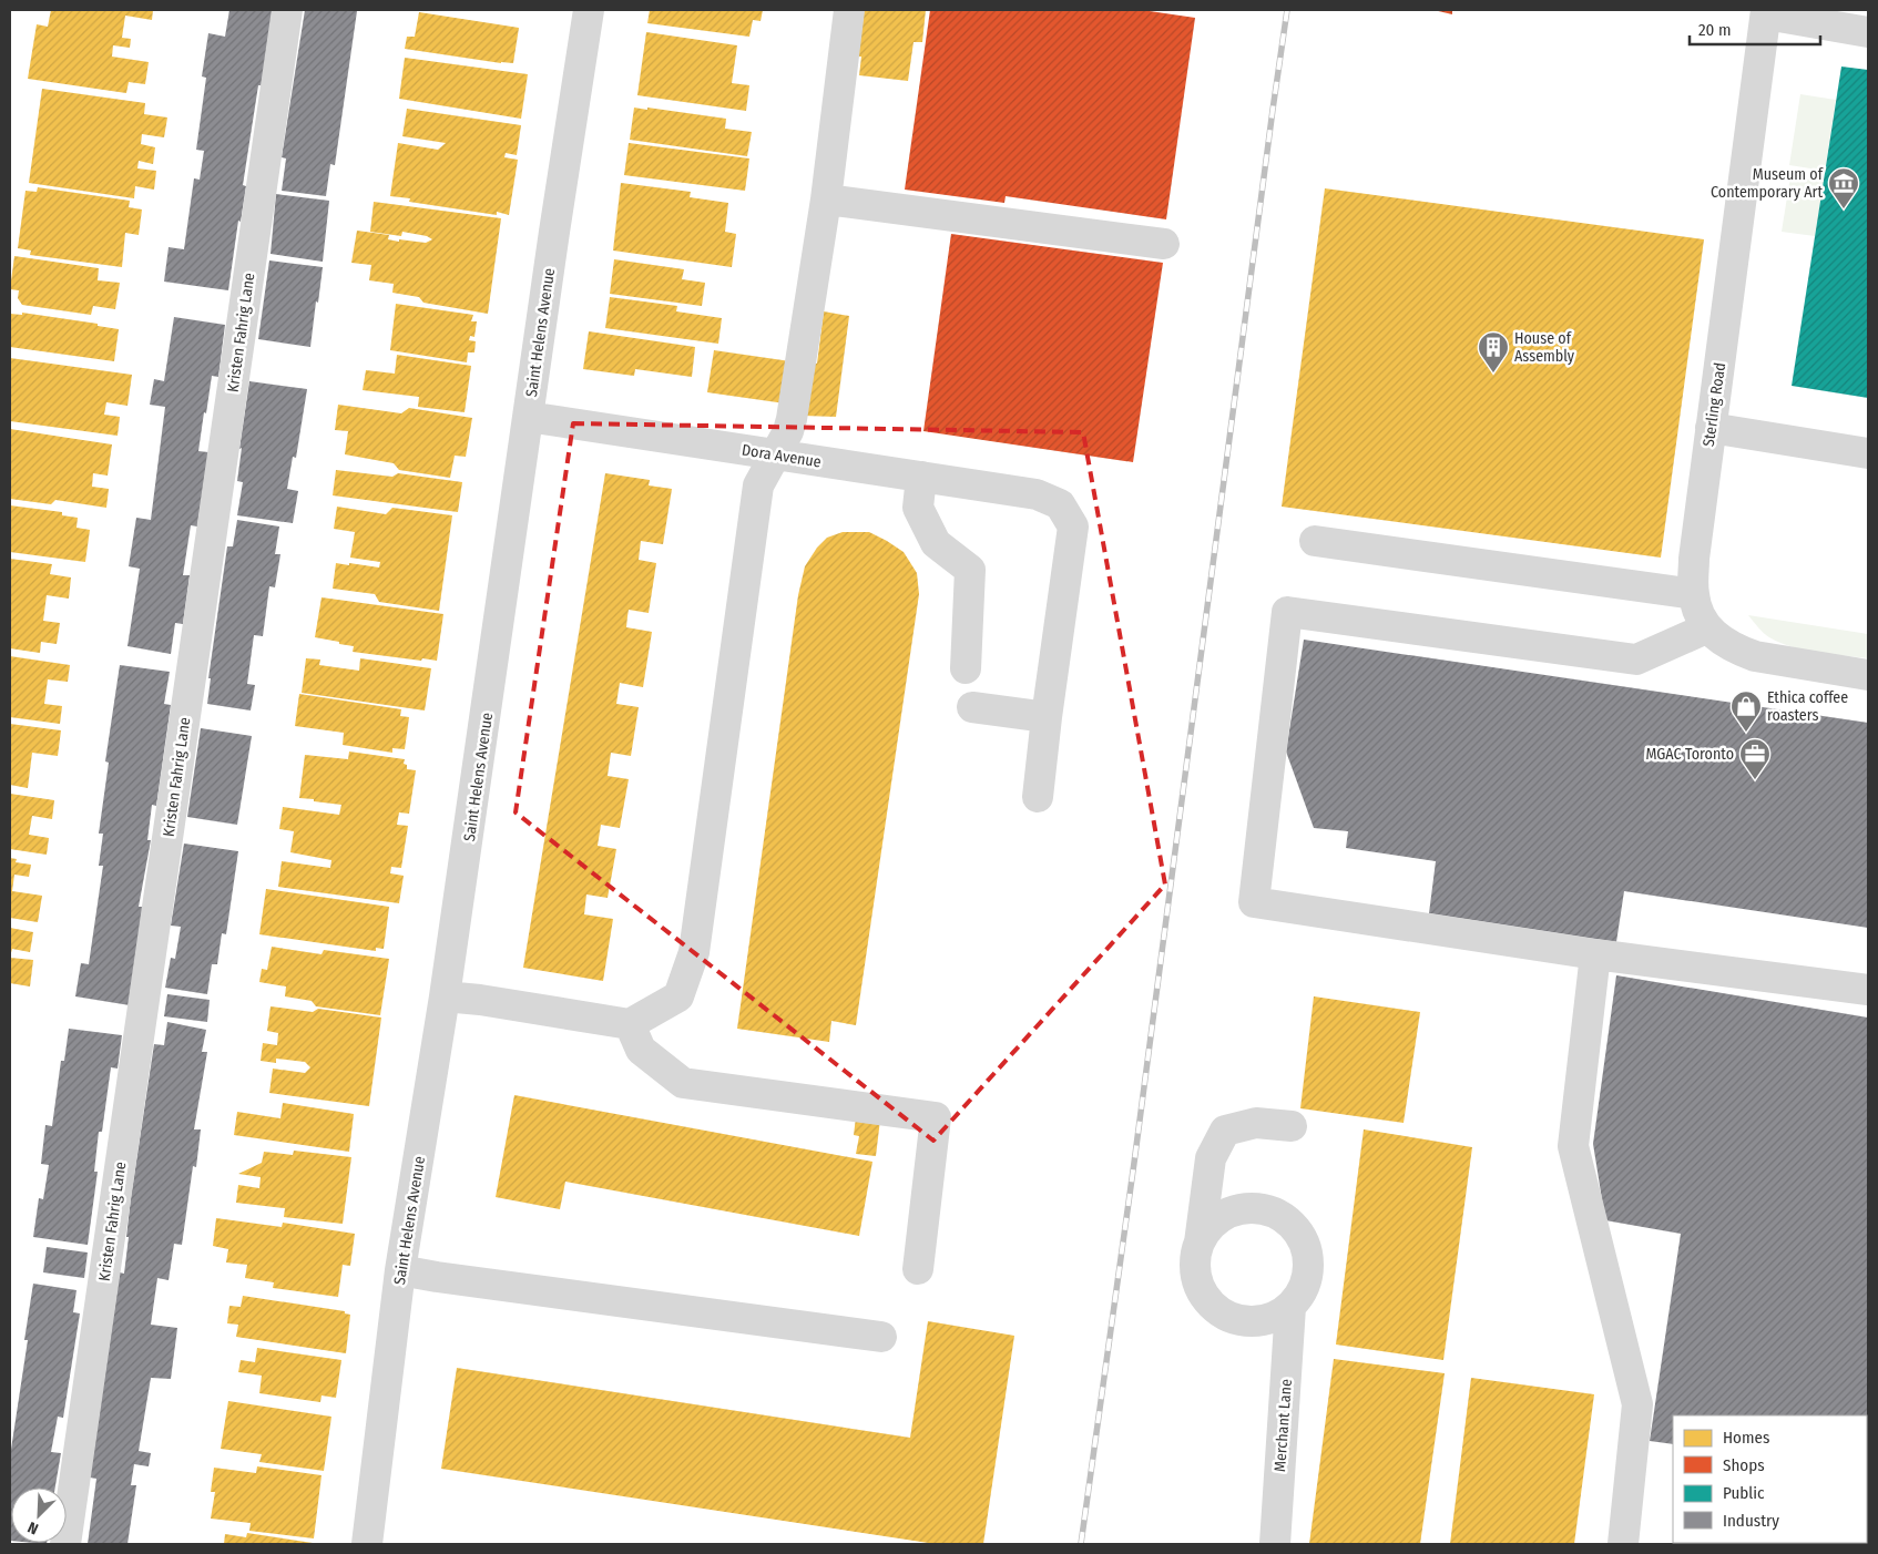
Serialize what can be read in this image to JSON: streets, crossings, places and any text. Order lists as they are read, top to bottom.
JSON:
{
  "streets": {
    "street": [
      "Kristen Fahrig Lane",
      "Saint Helens Avenue",
      "Sterling Road",
      "Dora Avenue",
      "Merchant Lane"
    ]
  },
  "crossings": [
    ["Saint Helens Avenue", "Dora Avenue"]
  ],
  "places": {
    "museum": ["Museum of Contemporary Art"],
    "building": ["House of Assembly"],
    "shop": ["Ethica coffee roasters"],
    "office": ["MGAC Toronto"]
  },
  "legend": [
    "Homes",
    "Shops",
    "Public",
    "Industry"
  ],
  "scale_bar": "20 m",
  "north": "bottom left"
}
